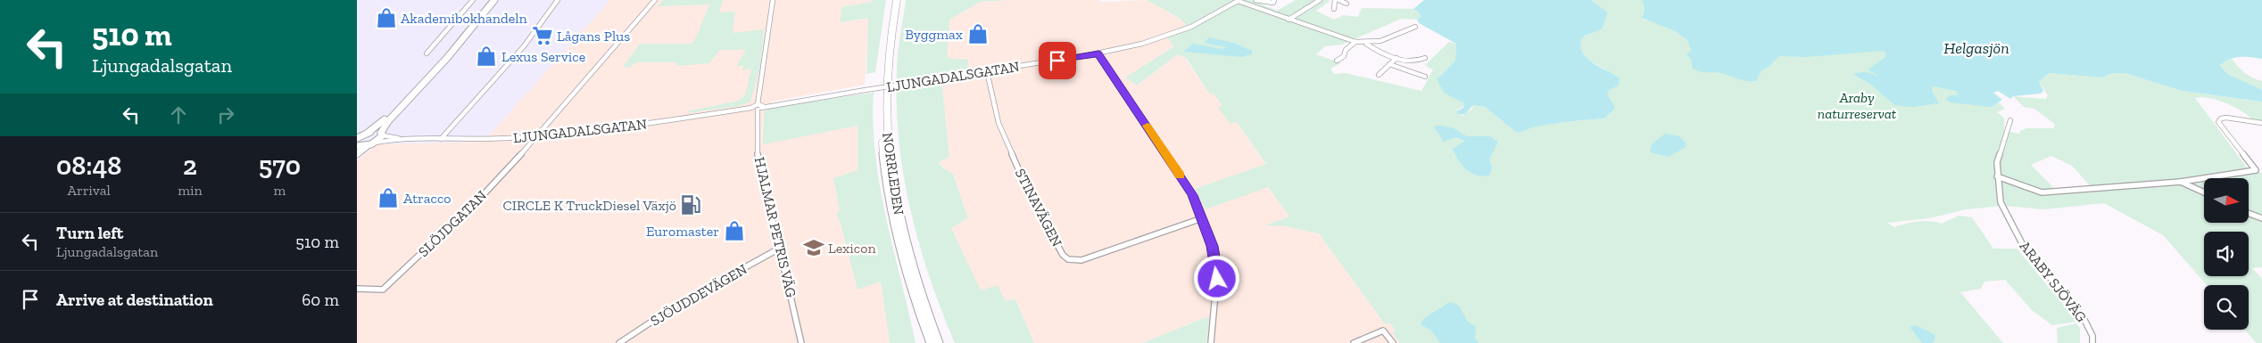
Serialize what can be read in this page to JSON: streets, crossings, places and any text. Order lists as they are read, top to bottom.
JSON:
{
  "streets": {
    "highway": ["NORRLEDEN"],
    "street": [
      "LJUNGADALSGATAN",
      "STINAVÄGEN",
      "SLÖJDGATAN",
      "HJALMAR PETRIS VÄG",
      "ARABY SJÖVÄG",
      "SJÖUDDEVÄGEN"
    ]
  },
  "crossings": [
    ["LJUNGADALSGATAN", "STINAVÄGEN"],
    ["LJUNGADALSGATAN", "SLÖJDGATAN"],
    ["LJUNGADALSGATAN", "HJALMAR PETRIS VÄG"],
    ["HJALMAR PETRIS VÄG", "SJÖUDDEVÄGEN"]
  ],
  "water": ["Helgasjön"],
  "parks": ["Araby naturreservat"],
  "places": {
    "shop": [
      "Akademibokhandeln",
      "Byggmax",
      "Lexus Service",
      "Atracco",
      "Euromaster"
    ],
    "supermarket": ["Lågans Plus"],
    "fuel station": ["CIRCLE K TruckDiesel Växjö"],
    "school or university": ["Lexicon"]
  },
  "north": "right",
  "page": {
    "turn": ["510 m", "Ljungadalsgatan"],
    "eta": [
      "08:48",
      "Arrival",
      "2",
      "min",
      "570",
      "m"
    ],
    "list": [
      {
        "name": "Turn left",
        "note": "Ljungadalsgatan",
        "value": "510 m"
      },
      {
        "name": "Arrive at destination",
        "value": "60 m"
      }
    ]
  }
}
